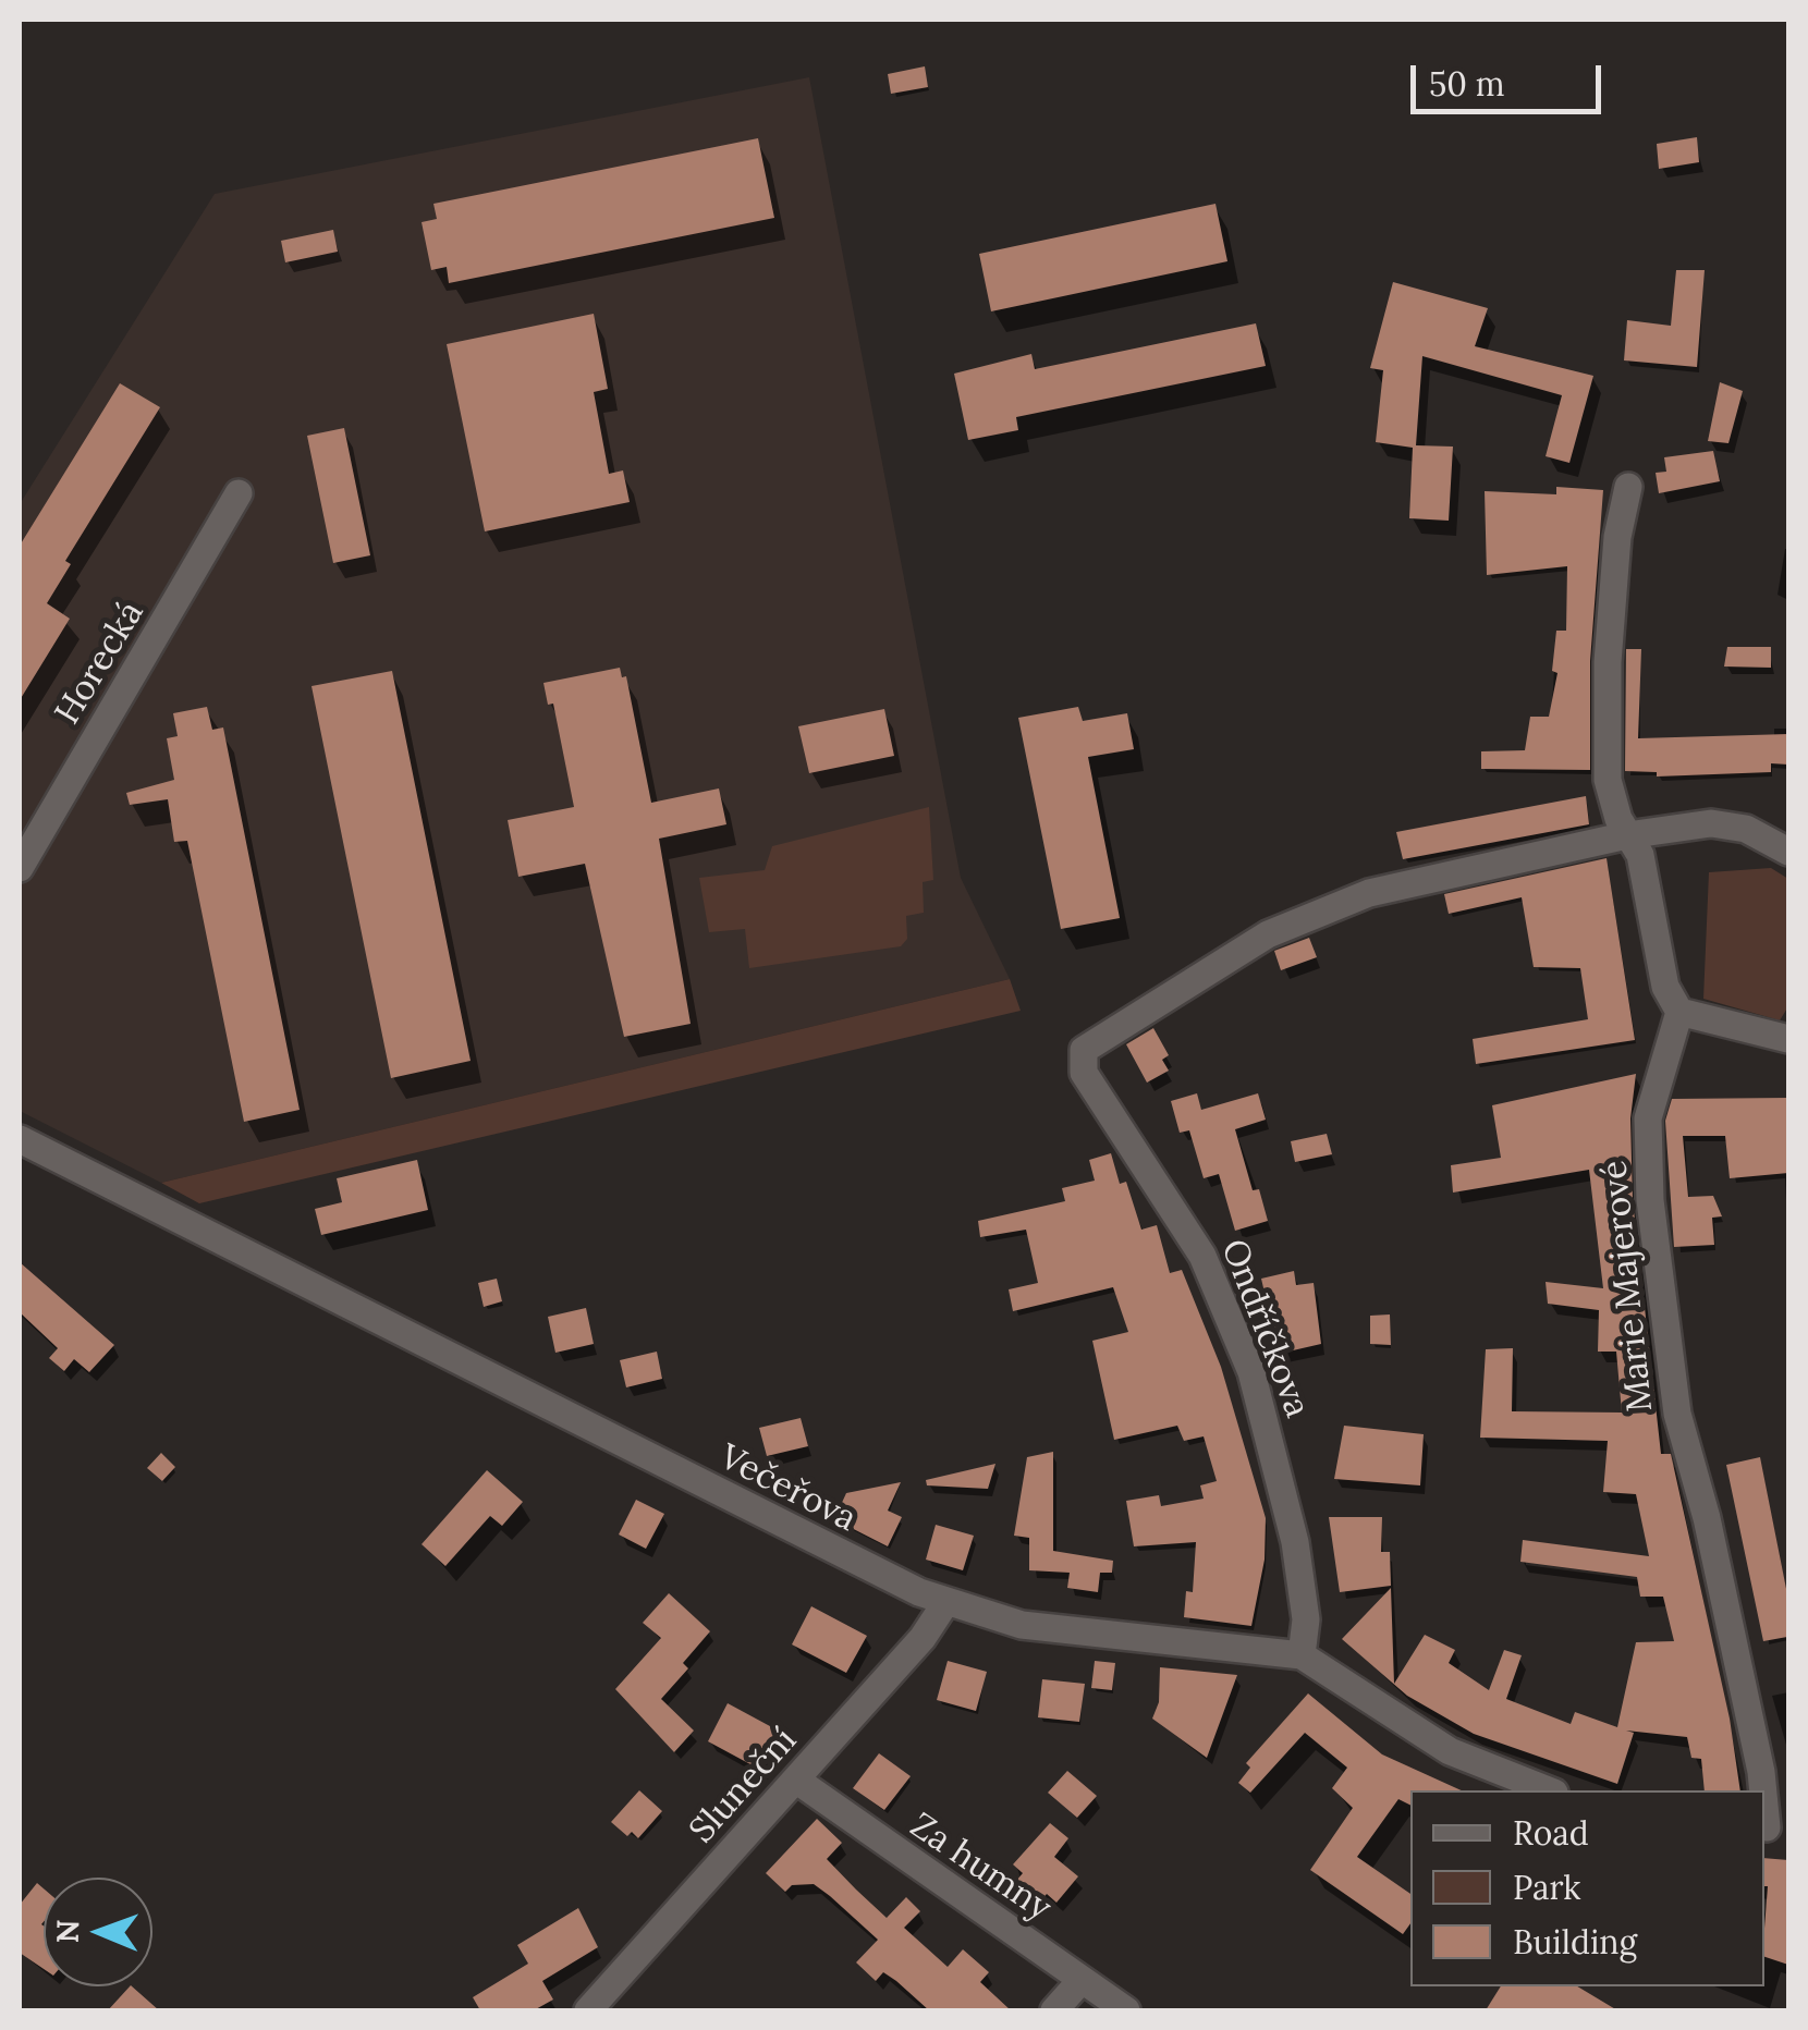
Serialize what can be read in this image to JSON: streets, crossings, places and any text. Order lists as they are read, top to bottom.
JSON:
{
  "streets": {
    "street": [
      "Horecká",
      "Marie Majerové",
      "Ondříčkova",
      "Večeřova",
      "Sluneční",
      "Za humny"
    ]
  },
  "crossings": [
    ["Ondříčkova", "Večeřova"],
    ["Večeřova", "Sluneční"],
    ["Sluneční", "Za humny"]
  ],
  "legend": ["Road", "Park", "Building"],
  "scale_bar": "50 m",
  "north": "left"
}
